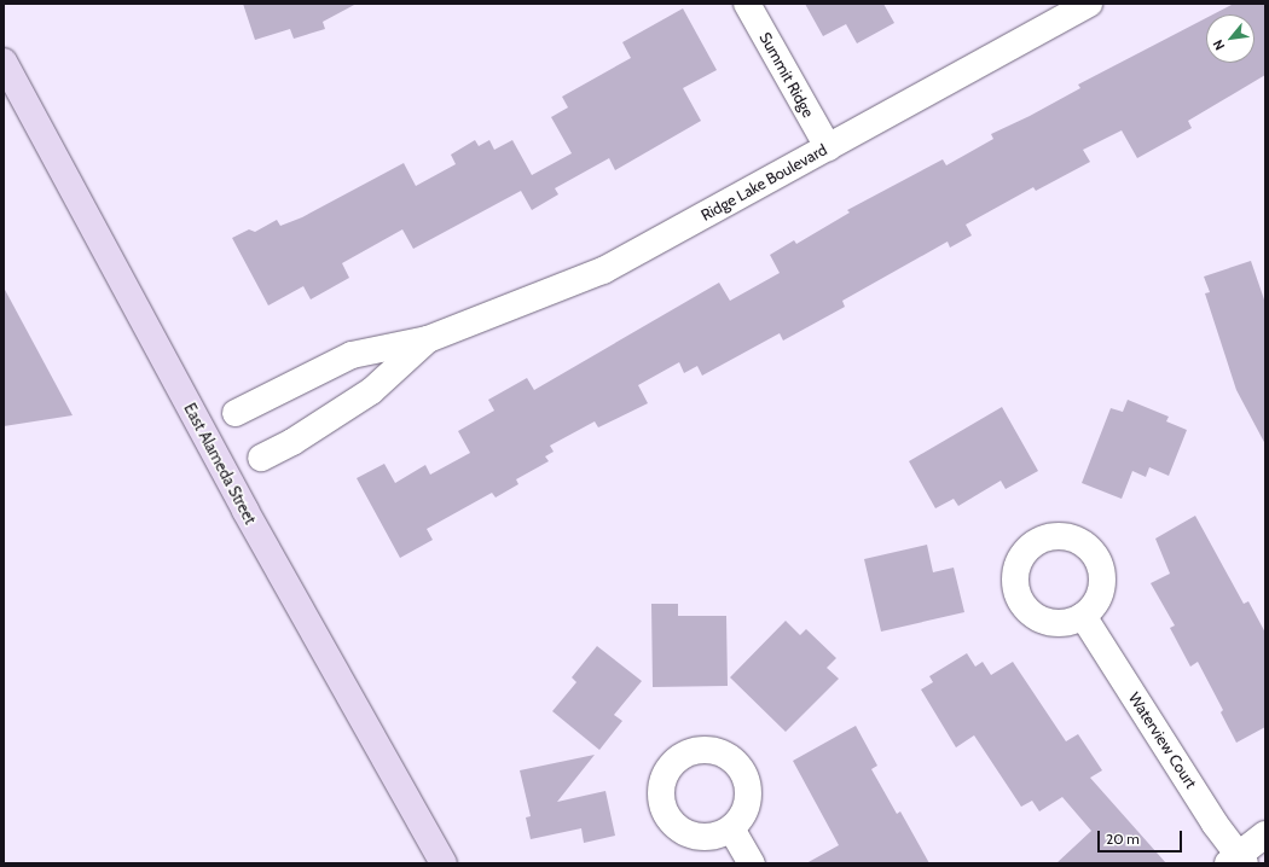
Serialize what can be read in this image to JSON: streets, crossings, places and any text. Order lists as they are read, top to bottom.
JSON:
{
  "streets": {
    "street": [
      "Summit Ridge",
      "Ridge Lake Boulevard",
      "East Alameda Street",
      "Waterview Court"
    ]
  },
  "crossings": [
    ["Summit Ridge", "Ridge Lake Boulevard"]
  ],
  "scale_bar": "20 m",
  "north": "bottom left"
}
